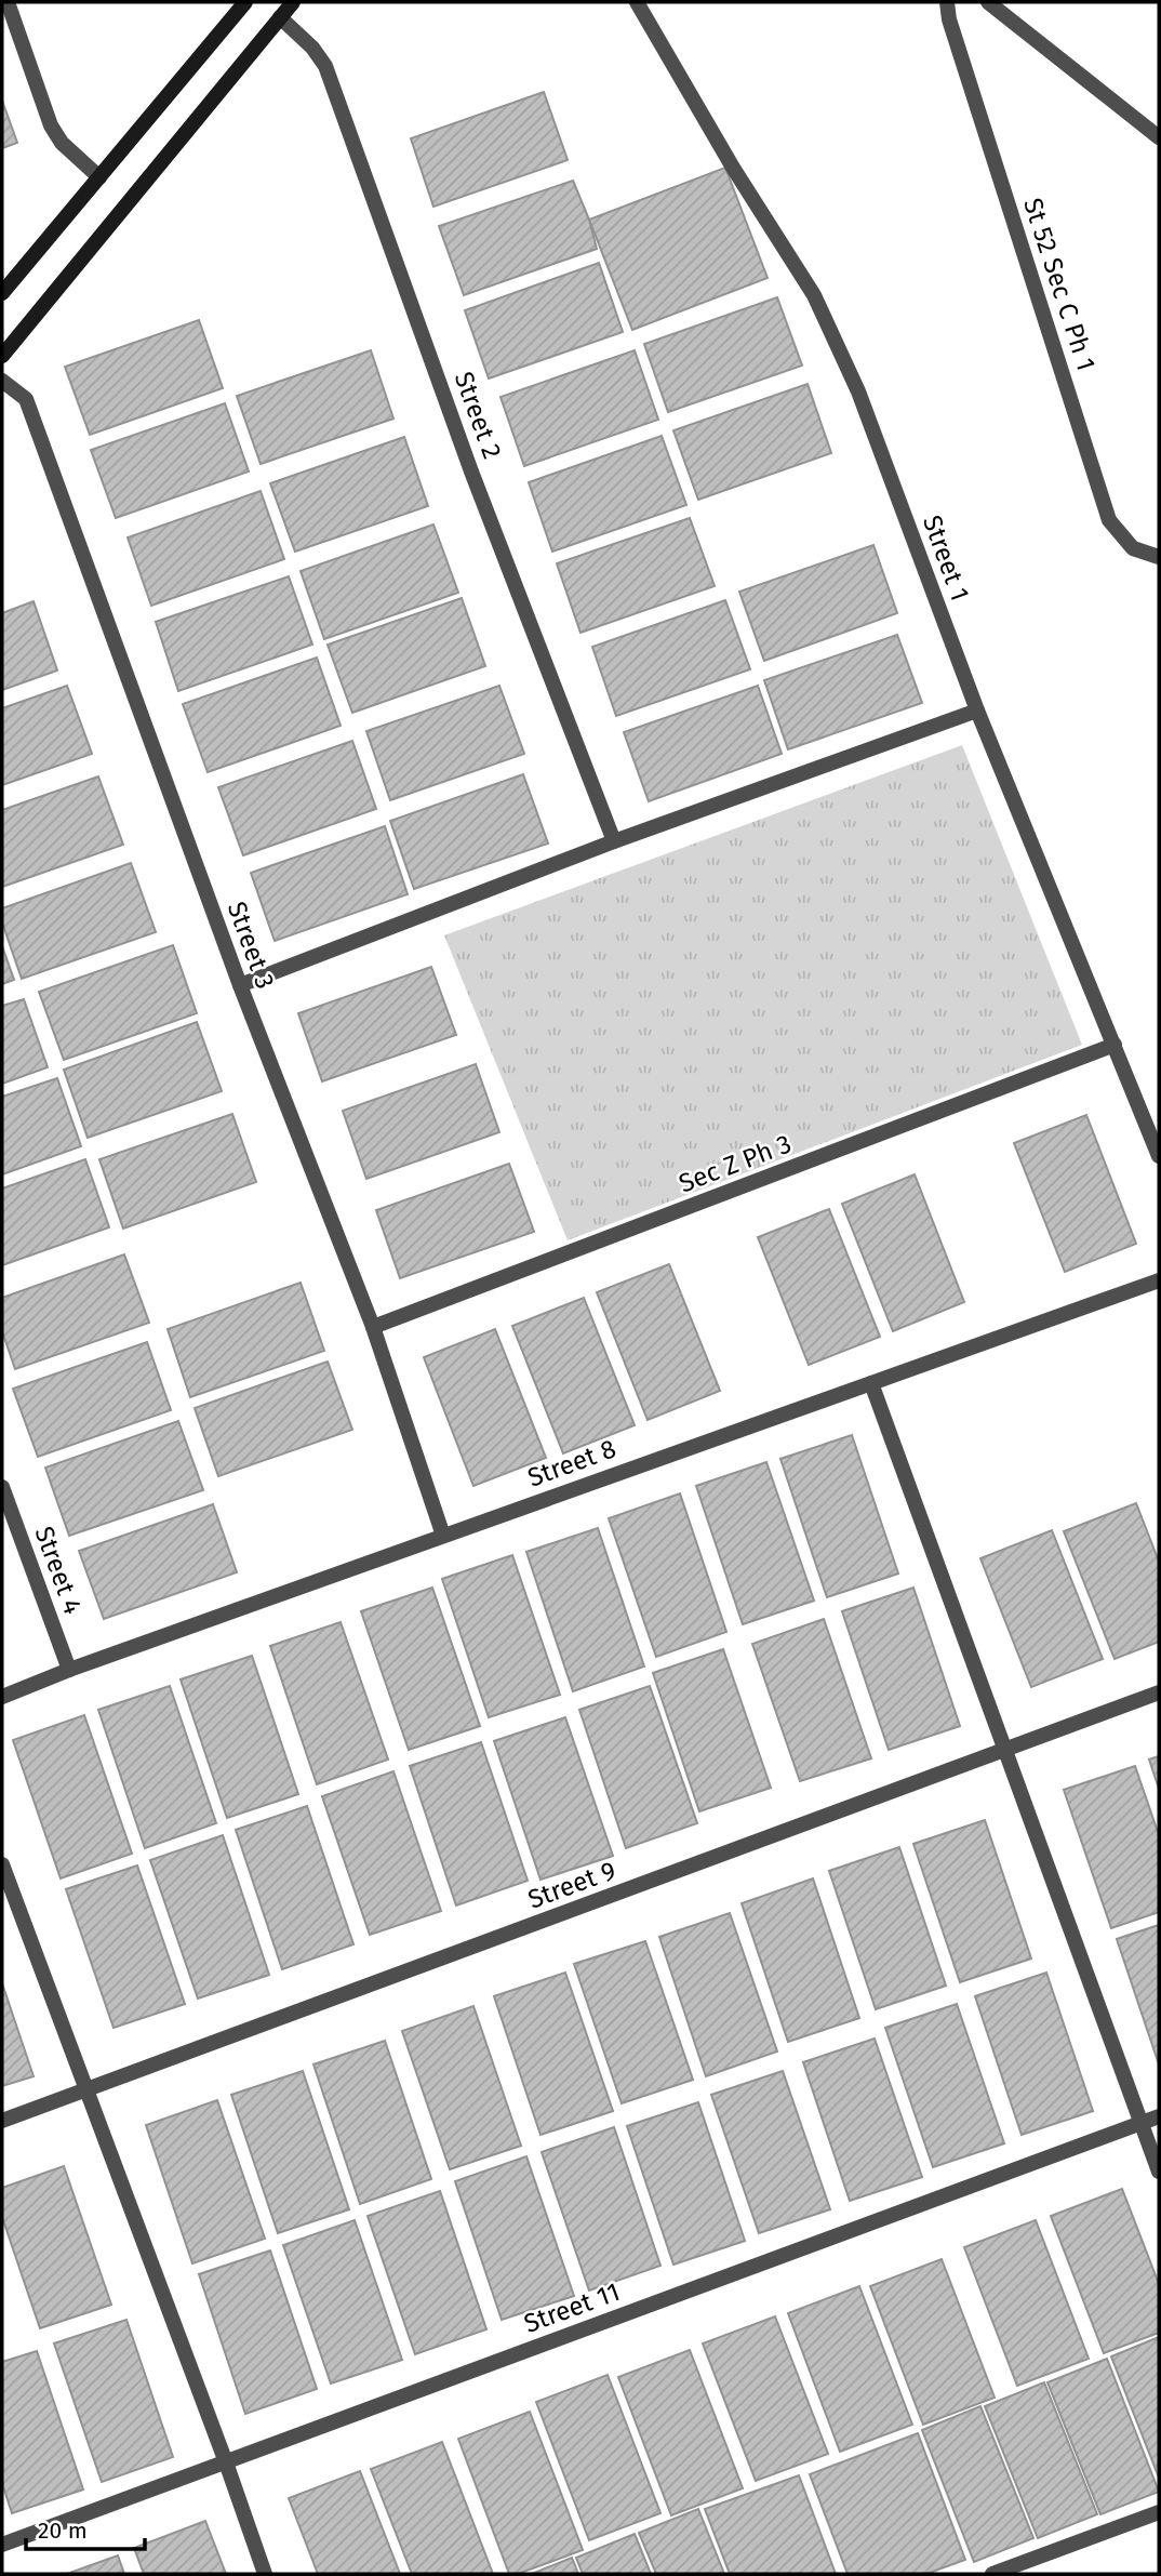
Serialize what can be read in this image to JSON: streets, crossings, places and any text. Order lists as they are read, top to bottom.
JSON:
{
  "streets": {
    "street": [
      "St 52 Sec C Ph 1",
      "Street 2",
      "Street 1",
      "Street 3",
      "Sec Z Ph 3",
      "Street 8",
      "Street 4",
      "Street 9",
      "Street 11"
    ]
  },
  "crossings": [
    ["Street 1", "Sec Z Ph 3"],
    ["Street 3", "Sec Z Ph 3"],
    ["Street 3", "Street 8"],
    ["Street 8", "Street 4"]
  ],
  "scale_bar": "20 m"
}
